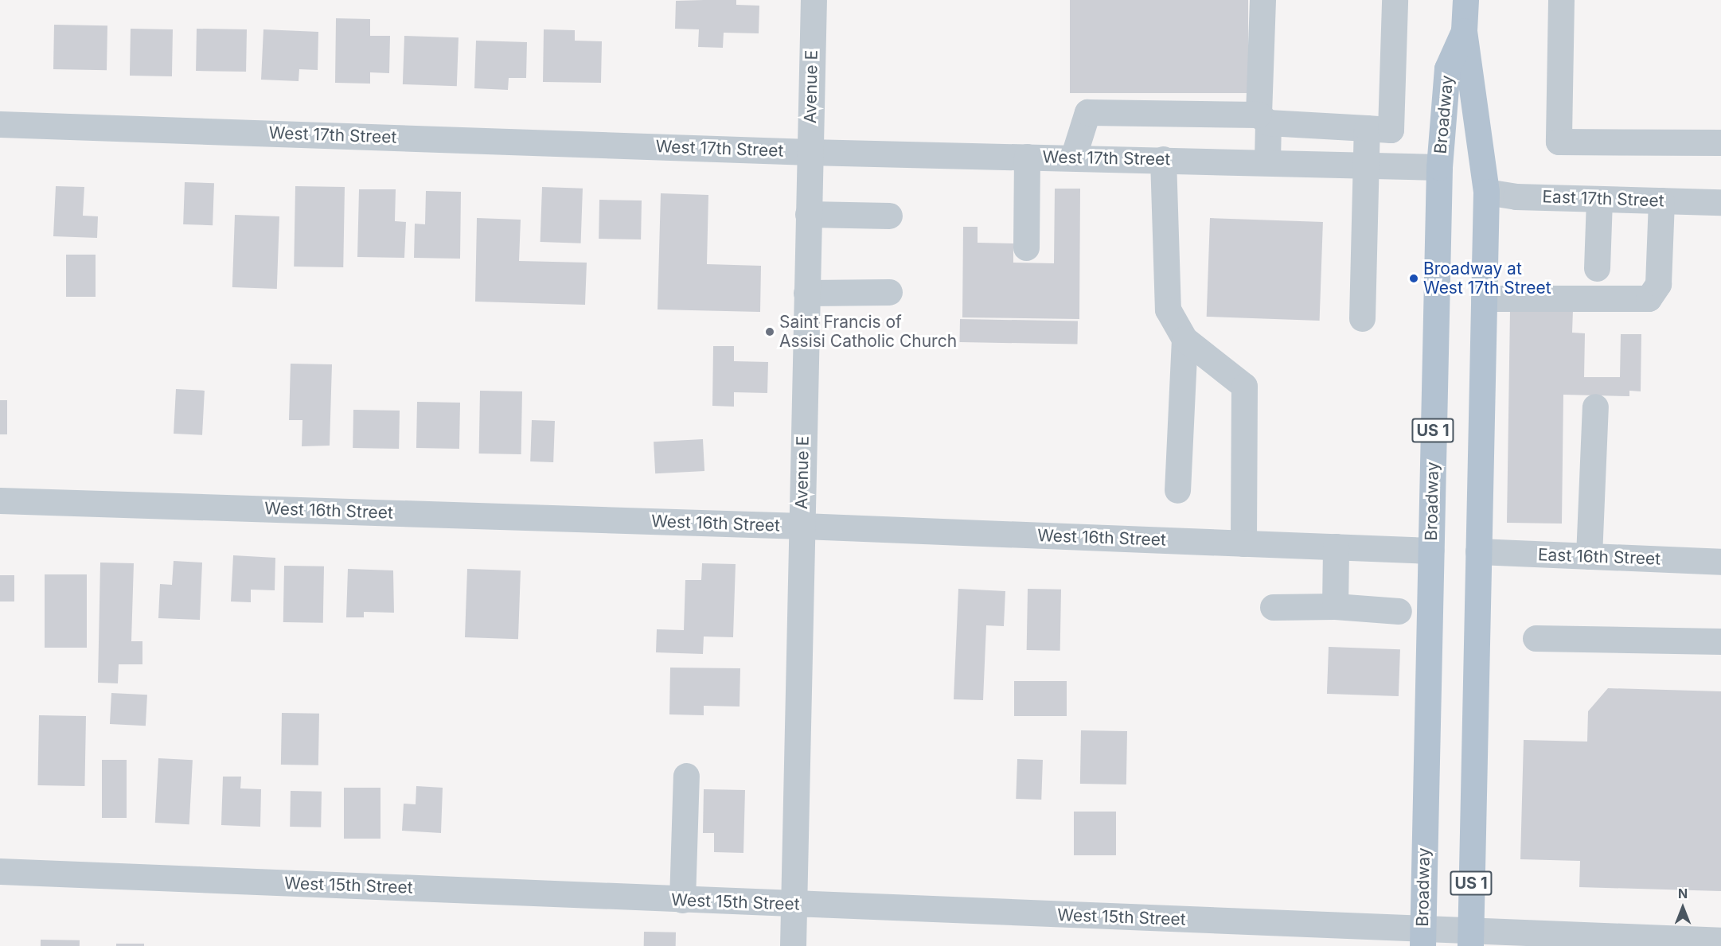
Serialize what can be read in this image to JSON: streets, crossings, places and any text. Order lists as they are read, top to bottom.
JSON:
{
  "streets": {
    "main road": ["Broadway", "US 1"],
    "street": [
      "Avenue E",
      "West 17th Street",
      "East 17th Street",
      "West 16th Street",
      "East 16th Street",
      "West 15th Street"
    ]
  },
  "crossings": [
    ["Avenue E", "West 17th Street"],
    ["Avenue E", "West 16th Street"],
    ["Avenue E", "West 15th Street"],
    ["Broadway", "West 17th Street"],
    ["Broadway", "East 17th Street"],
    ["Broadway", "West 16th Street"],
    ["Broadway", "East 16th Street"],
    ["Broadway", "West 15th Street"]
  ],
  "places": ["Broadway at West 17th Street", "Saint Francis of Assisi Catholic Church"],
  "north": "top"
}
